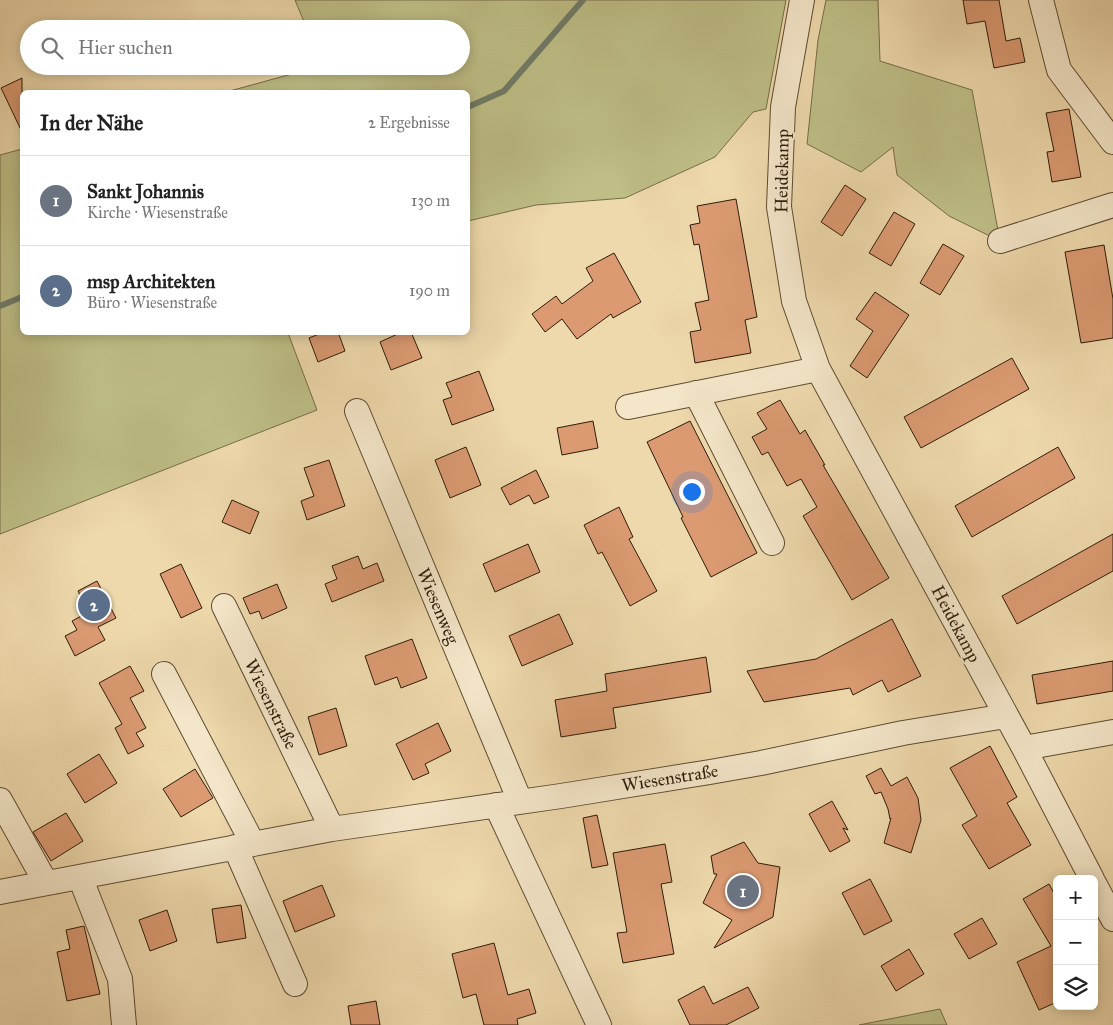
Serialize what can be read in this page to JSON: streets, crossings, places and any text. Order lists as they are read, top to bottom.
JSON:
{
  "streets": {
    "street": ["Heidekamp", "Wiesenweg", "Wiesenstraße"]
  },
  "crossings": [
    ["Heidekamp", "Wiesenstraße"],
    ["Wiesenweg", "Wiesenstraße"]
  ],
  "page": {
    "search": "Hier suchen",
    "heading": ["In der Nähe", "2 Ergebnisse"],
    "list": [
      {
        "mark": "1",
        "name": "Sankt Johannis",
        "note": "Kirche · Wiesenstraße",
        "value": "130 m"
      },
      {
        "mark": "2",
        "name": "msp Architekten",
        "note": "Büro · Wiesenstraße",
        "value": "190 m"
      }
    ],
    "pins": ["2", "1"],
    "map_buttons": ["+", "−"]
  }
}
